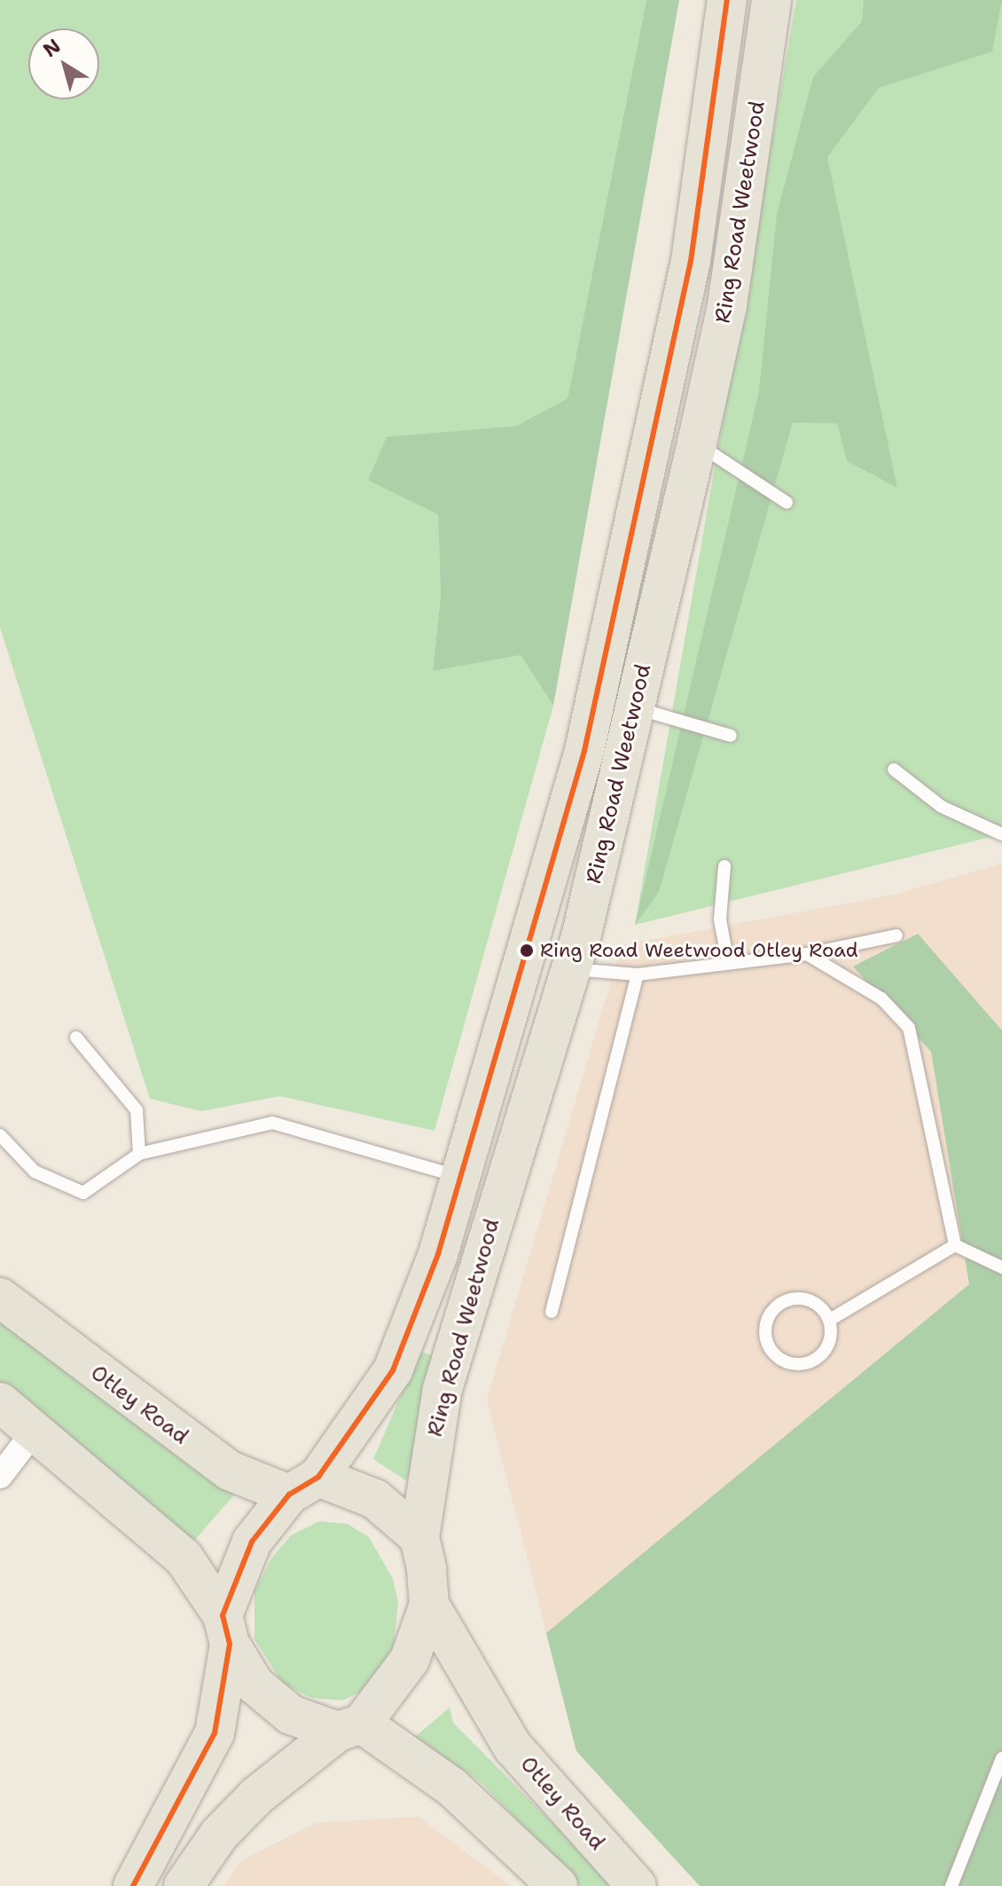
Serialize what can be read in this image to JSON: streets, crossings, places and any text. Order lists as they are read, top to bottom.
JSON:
{
  "streets": {
    "highway": ["Ring Road Weetwood", "Otley Road"]
  },
  "crossings": [
    ["Ring Road Weetwood", "Otley Road"]
  ],
  "places": ["Ring Road Weetwood Otley Road"],
  "north": "top left"
}
